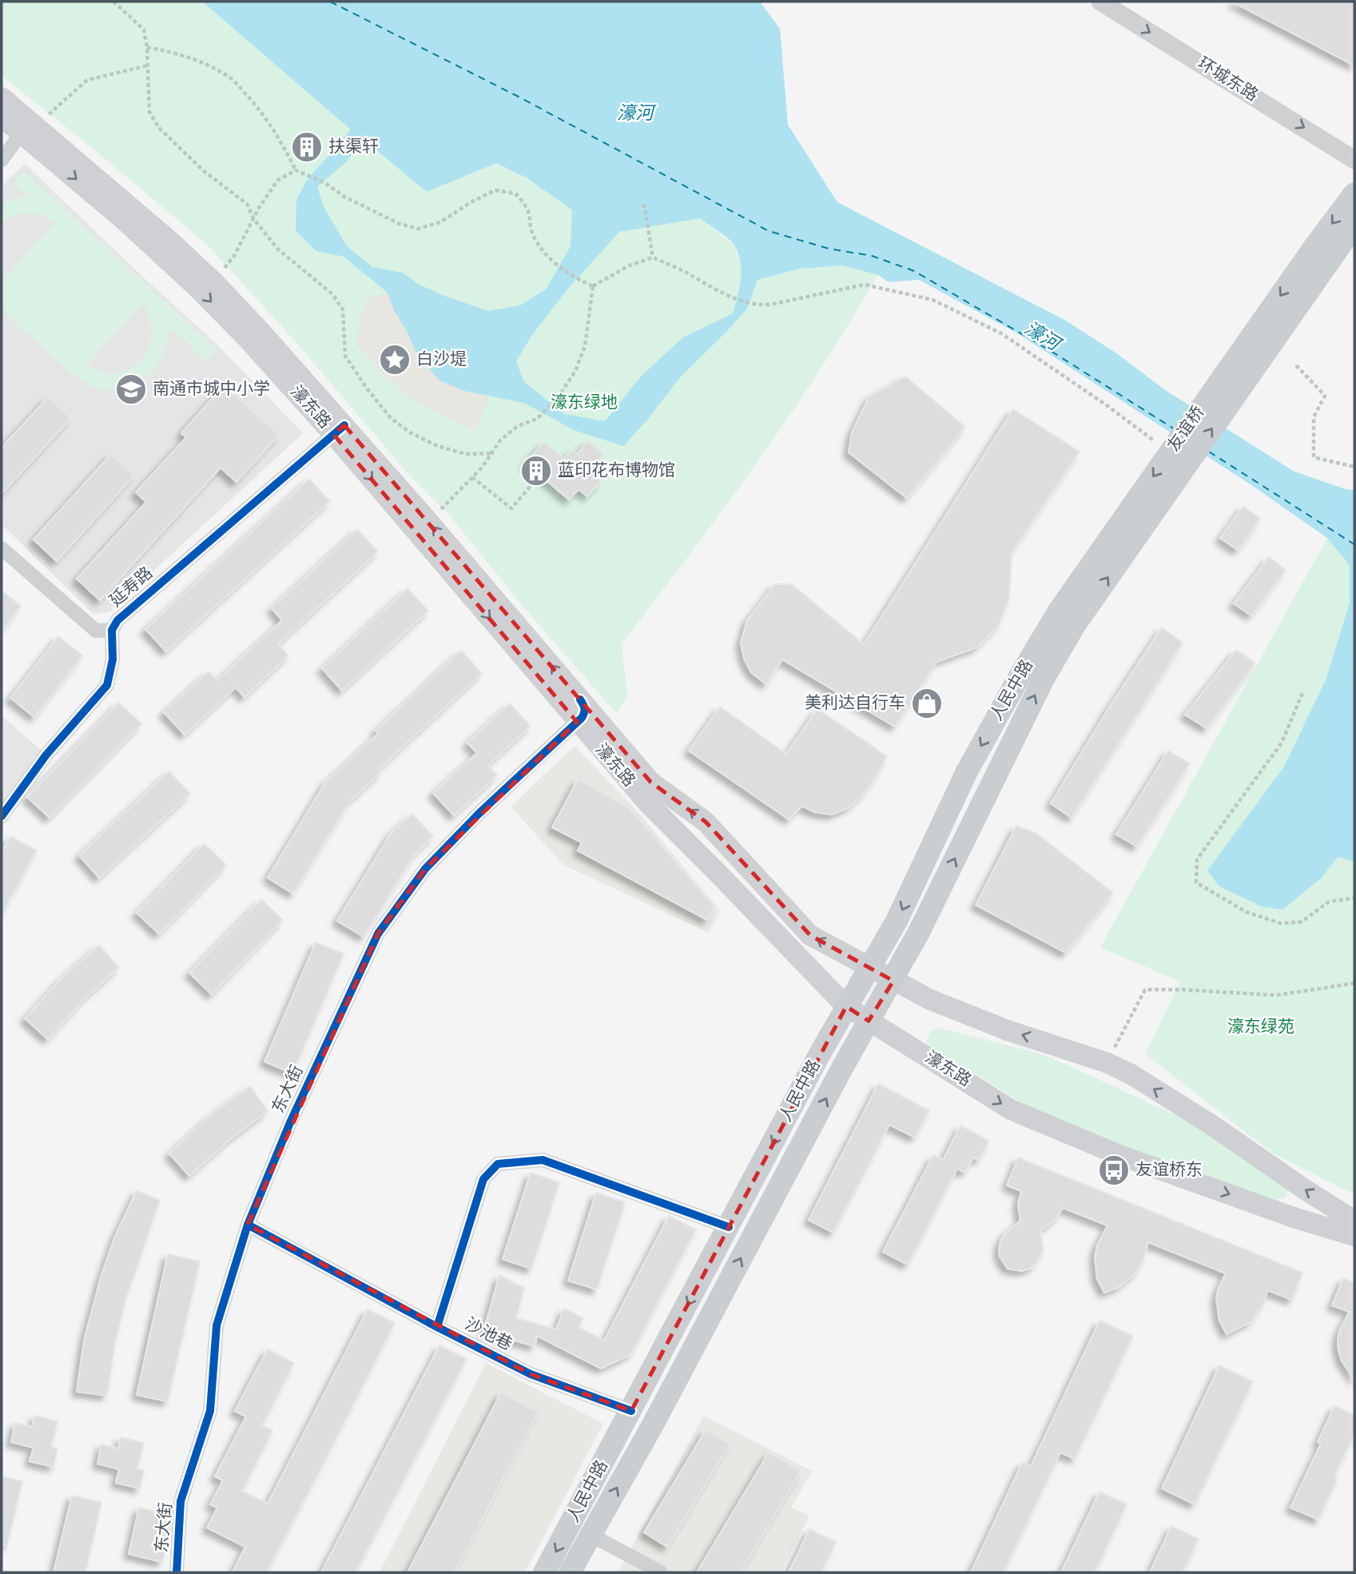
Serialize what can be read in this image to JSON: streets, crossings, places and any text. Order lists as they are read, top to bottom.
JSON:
{
  "streets": {
    "main road": ["濠东路", "友谊桥", "人民中路"],
    "street": [
      "环城东路",
      "延寿路",
      "东大街",
      "沙池巷"
    ]
  },
  "crossings": [
    ["濠东路", "延寿路"],
    ["濠东路", "人民中路"],
    ["濠东路", "东大街"],
    ["友谊桥", "人民中路"],
    ["人民中路", "沙池巷"],
    ["东大街", "沙池巷"]
  ],
  "one_way": ["环城东路"],
  "water": ["濠河"],
  "parks": ["濠东绿地", "濠东绿苑"],
  "places": {
    "building": ["扶渠轩", "蓝印花布博物馆"],
    "place": ["白沙堤"],
    "school or university": ["南通市城中小学"],
    "shop": ["美利达自行车"],
    "bus stop": ["友谊桥东"]
  }
}
